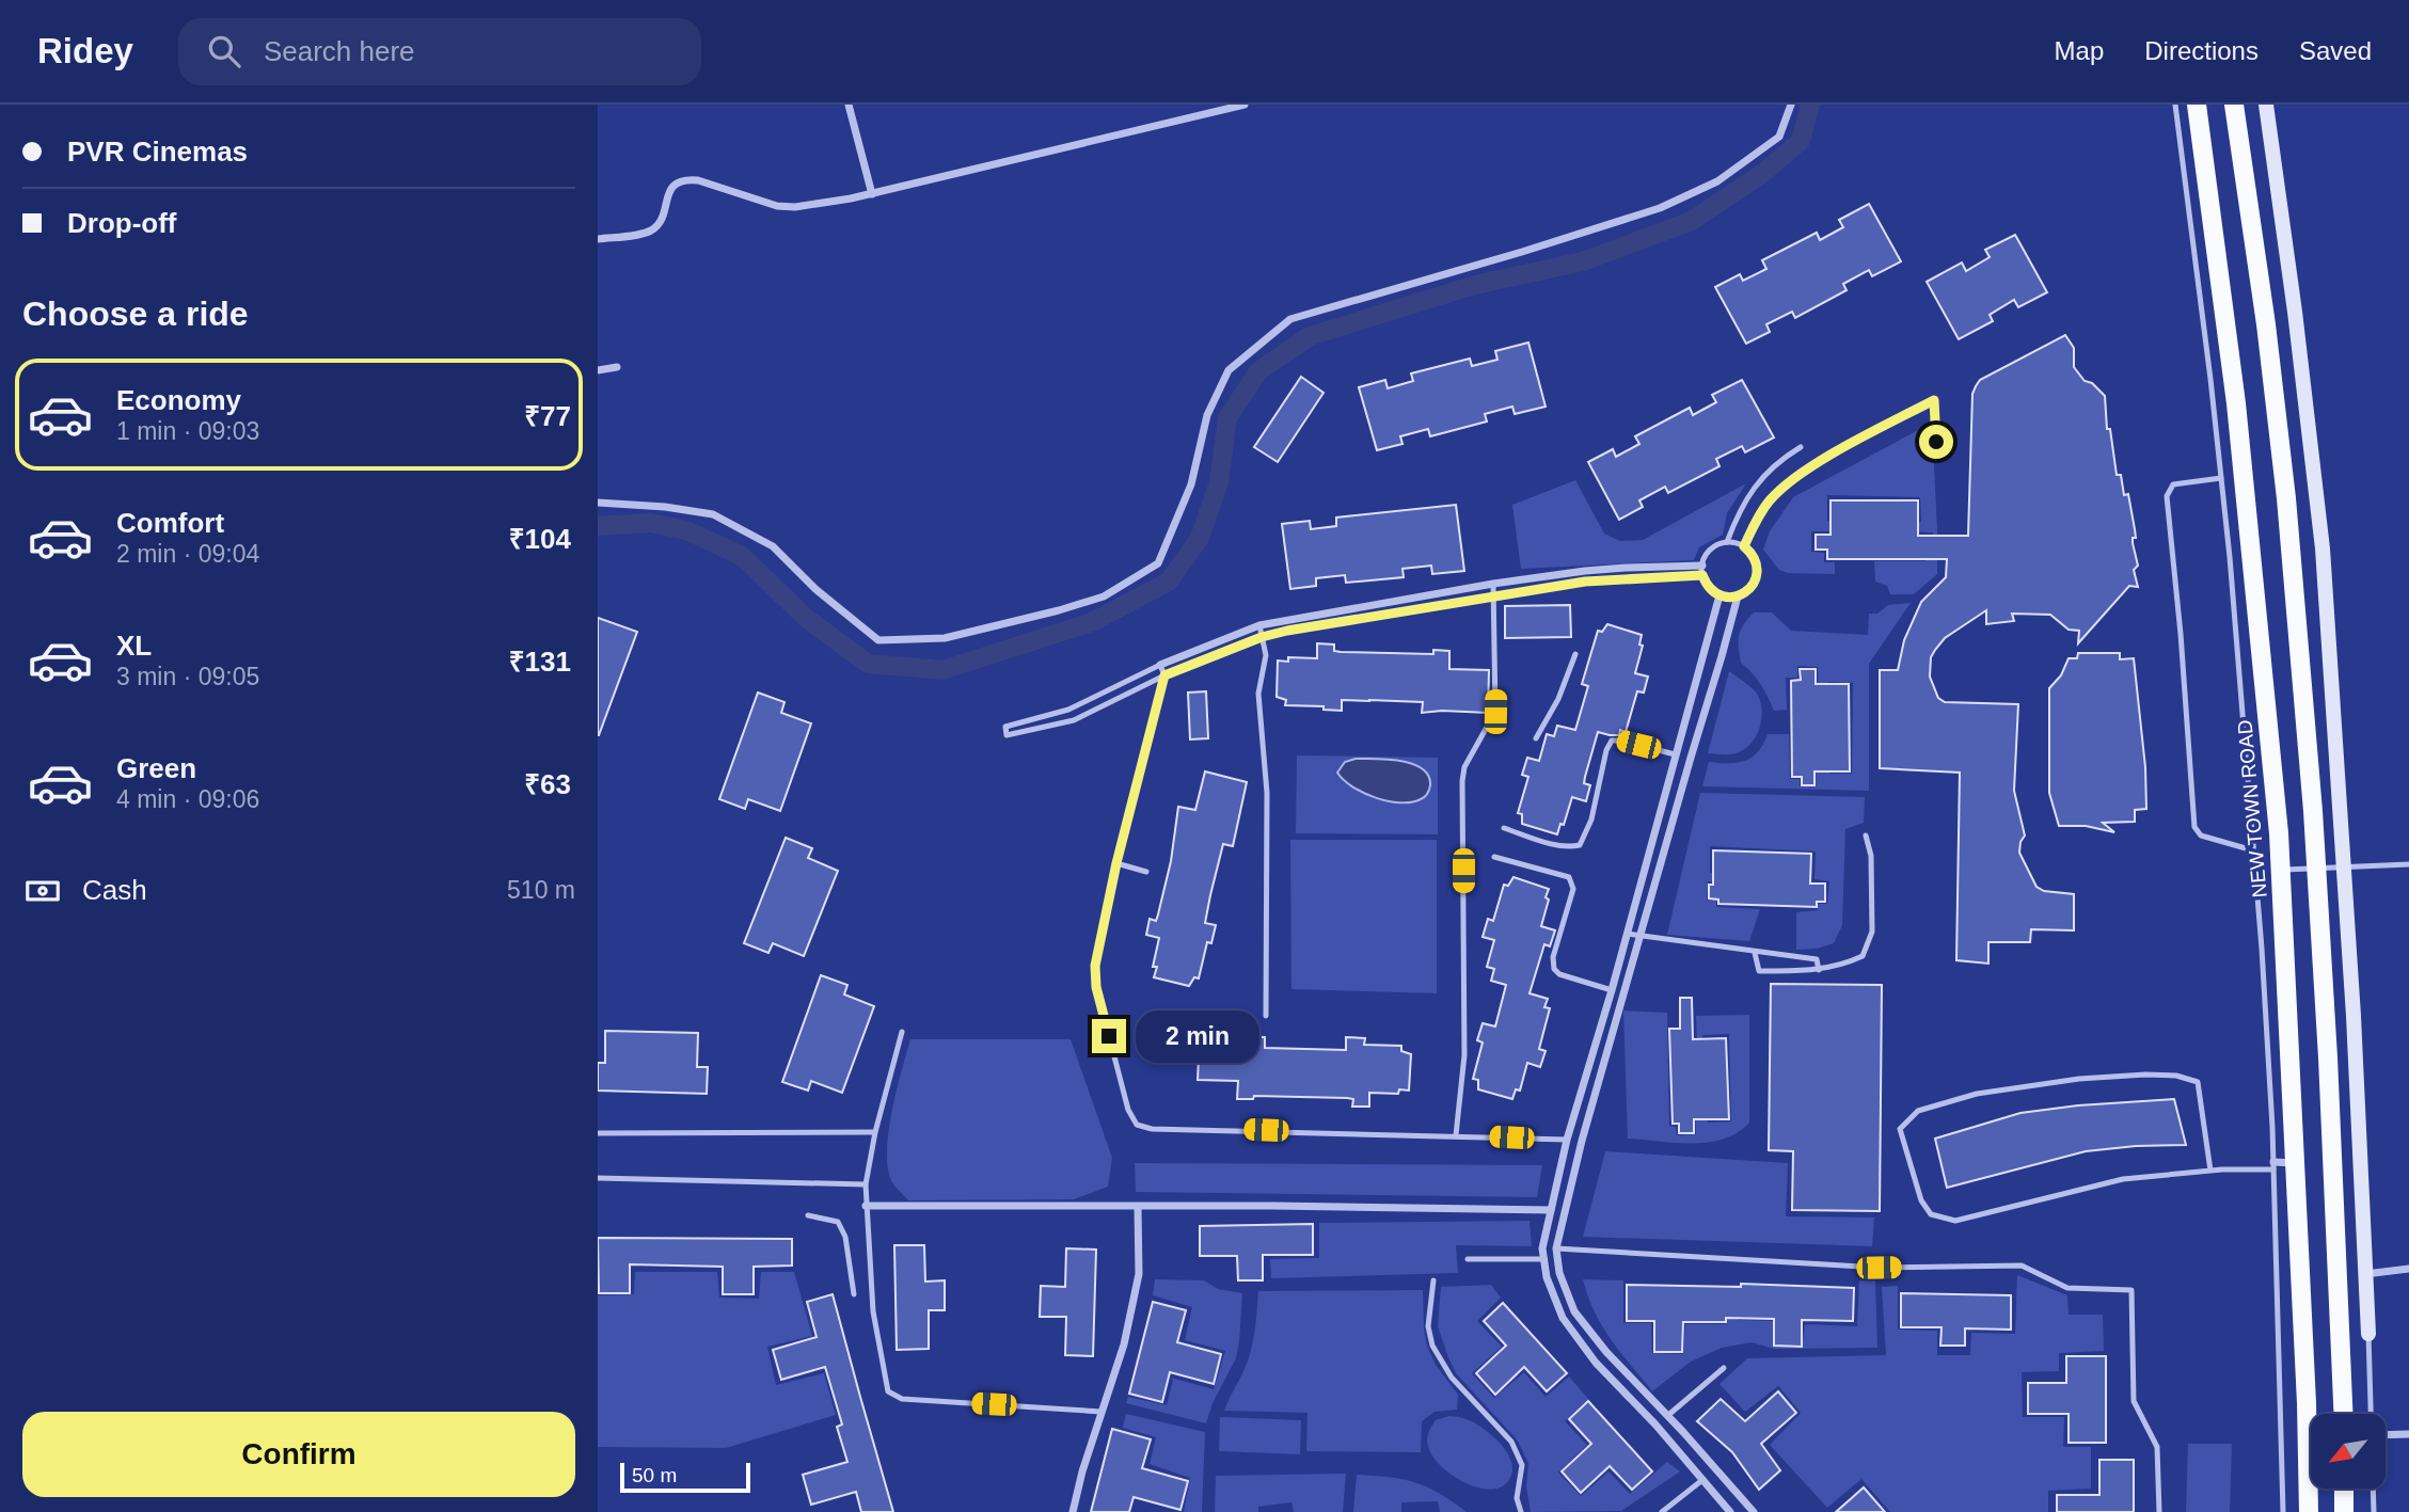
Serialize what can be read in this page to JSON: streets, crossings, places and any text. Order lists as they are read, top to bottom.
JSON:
{
  "streets": {
    "main road": ["NEW TOWN ROAD"]
  },
  "scale_bar": "50 m",
  "north": "bottom left",
  "page": {
    "header": "Ridey",
    "search": "Search here",
    "nav": ["Map", "Directions", "Saved"],
    "banner": ["PVR Cinemas", "Drop-off"],
    "heading": "Choose a ride",
    "list": [
      {
        "name": "Economy",
        "note": "1 min · 09:03",
        "value": "₹77"
      },
      {
        "name": "Comfort",
        "note": "2 min · 09:04",
        "value": "₹104"
      },
      {
        "name": "XL",
        "note": "3 min · 09:05",
        "value": "₹131"
      },
      {
        "name": "Green",
        "note": "4 min · 09:06",
        "value": "₹63"
      }
    ],
    "pay": ["Cash", "510 m"],
    "bubble": "2 min",
    "buttons": "Confirm",
    "scale": "50 m"
  }
}
